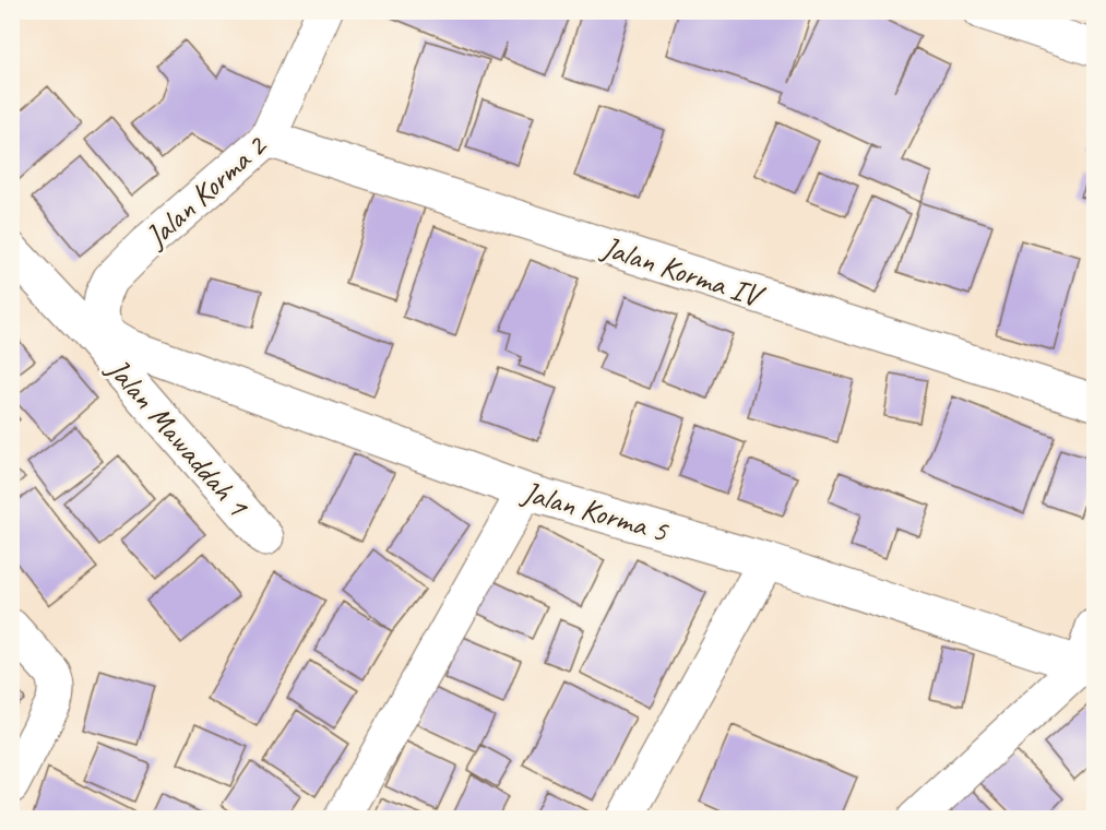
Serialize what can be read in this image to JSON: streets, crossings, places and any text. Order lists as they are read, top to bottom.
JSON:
{
  "streets": {
    "street": [
      "Jalan Korma 2",
      "Jalan Korma IV",
      "Jalan Mawaddah 1",
      "Jalan Korma 5"
    ]
  },
  "crossings": [
    ["Jalan Korma 2", "Jalan Korma IV"],
    ["Jalan Korma 2", "Jalan Mawaddah 1"],
    ["Jalan Korma 2", "Jalan Korma 5"],
    ["Jalan Mawaddah 1", "Jalan Korma 5"]
  ]
}
